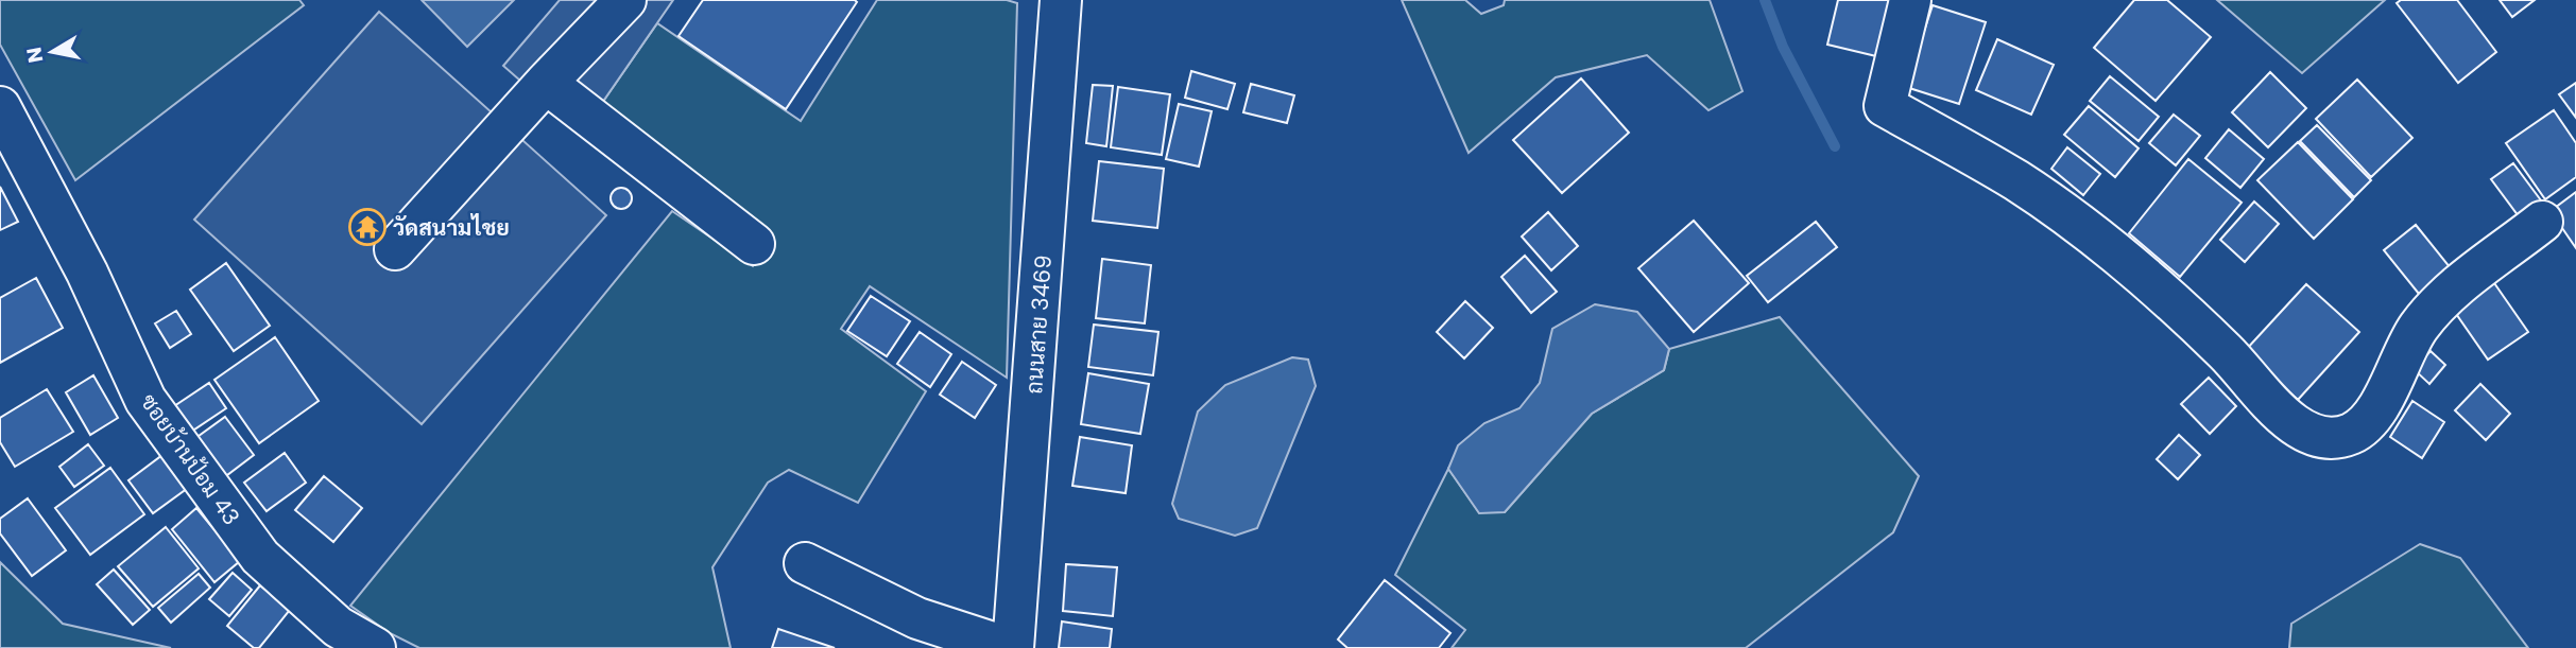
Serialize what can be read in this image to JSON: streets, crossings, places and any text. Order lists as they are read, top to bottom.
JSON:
{
  "streets": {
    "street": ["ถนนสาย 3469", "ซอยบ้านป้อม 43"]
  },
  "places": {
    "temple": ["วัดสนามไชย"]
  },
  "north": "left"
}
